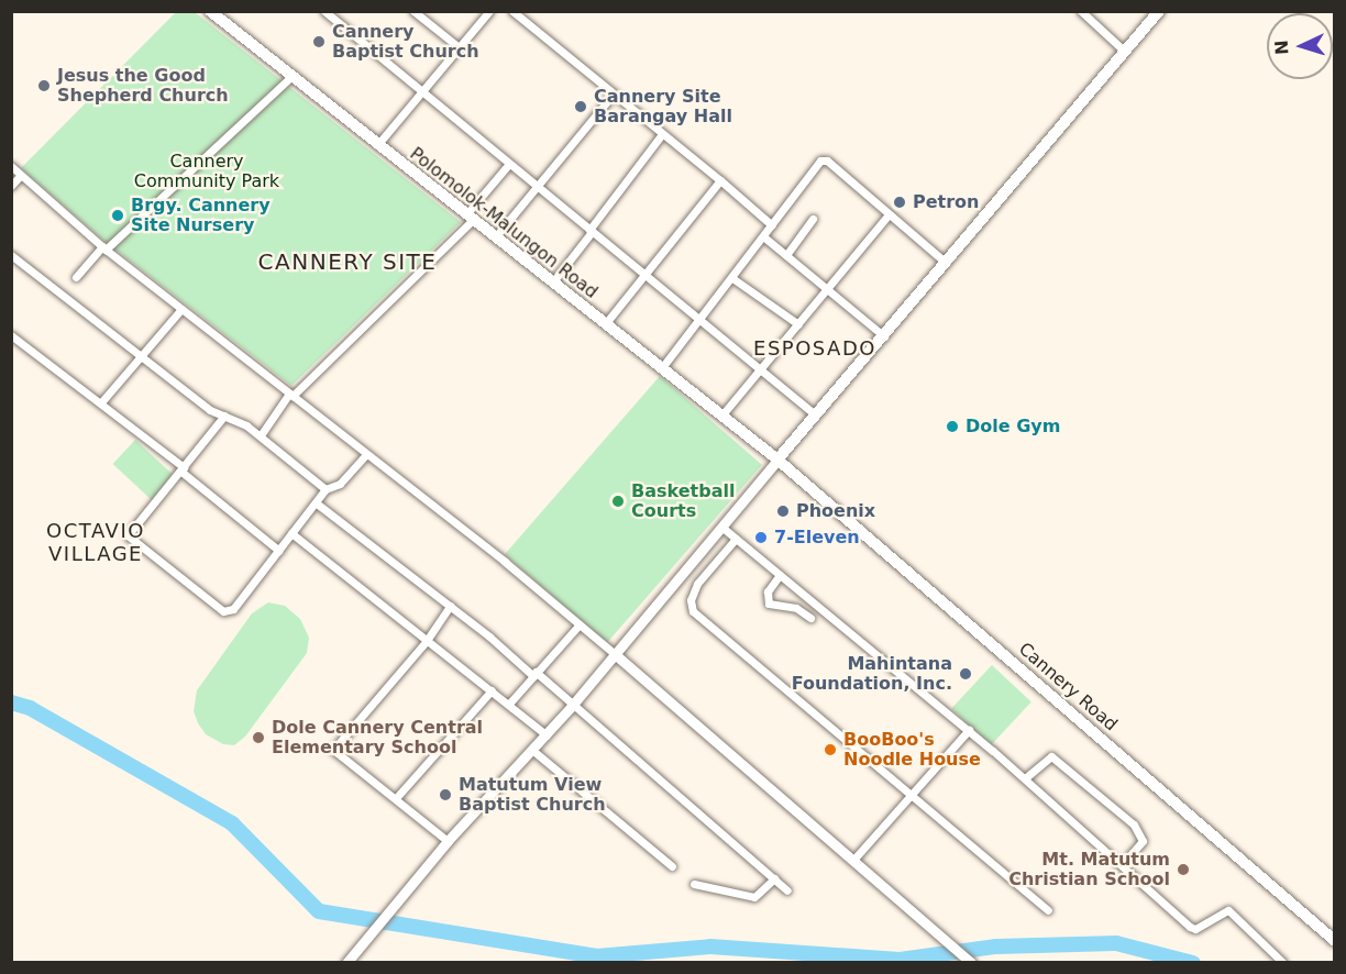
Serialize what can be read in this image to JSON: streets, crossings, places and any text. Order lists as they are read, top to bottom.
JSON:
{
  "streets": {
    "main road": ["Polomolok-Malungon Road", "Cannery Road"]
  },
  "crossings": [
    ["Polomolok-Malungon Road", "Cannery Road"]
  ],
  "districts": ["CANNERY SITE", "ESPOSADO", "OCTAVIO VILLAGE"],
  "parks": ["Cannery Community Park"],
  "places": [
    "Cannery Baptist Church",
    "Jesus the Good Shepherd Church",
    "Cannery Site Barangay Hall",
    "Petron",
    "Brgy. Cannery Site Nursery",
    "Dole Gym",
    "Basketball Courts",
    "Phoenix",
    "7-Eleven",
    "Mahintana Foundation, Inc.",
    "Dole Cannery Central Elementary School",
    "BooBoo's Noodle House",
    "Matutum View Baptist Church",
    "Mt. Matutum Christian School"
  ],
  "north": "left"
}
